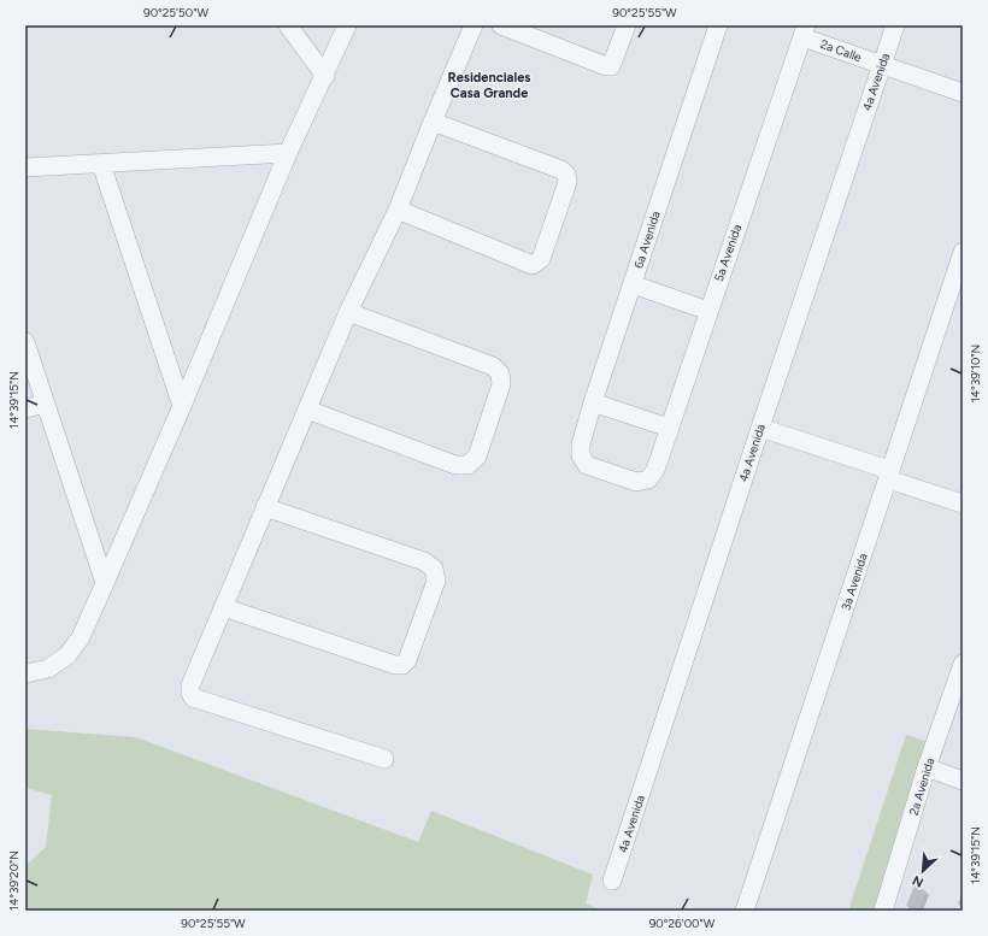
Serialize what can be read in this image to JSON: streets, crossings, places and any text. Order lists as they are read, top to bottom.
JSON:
{
  "streets": {
    "street": [
      "2a Calle",
      "4a Avenida",
      "6a Avenida",
      "5a Avenida",
      "3a Avenida",
      "2a Avenida"
    ]
  },
  "crossings": [
    ["2a Calle", "4a Avenida"],
    ["2a Calle", "5a Avenida"],
    ["6a Avenida", "5a Avenida"]
  ],
  "districts": ["Residenciales Casa Grande"],
  "north": "bottom left",
  "coordinates": [
    "90°25'50\"W",
    "90°25'55\"W",
    "14°39'10\"N",
    "14°39'15\"N",
    "14°39'20\"N",
    "90°26'00\"W"
  ]
}
